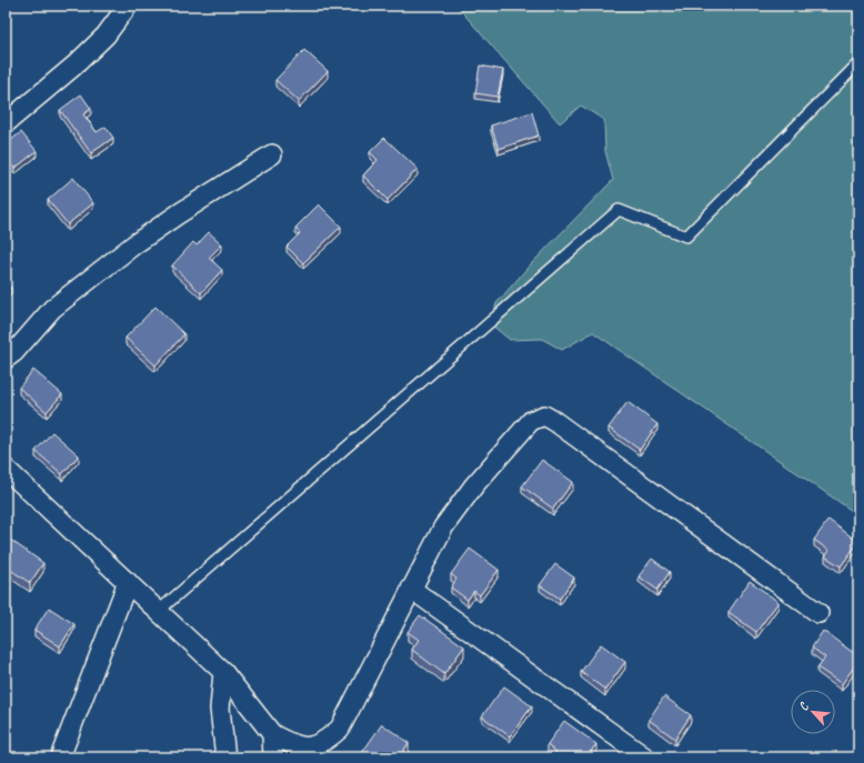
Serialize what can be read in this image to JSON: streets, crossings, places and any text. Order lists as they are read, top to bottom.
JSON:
{
  "north": "top left"
}
